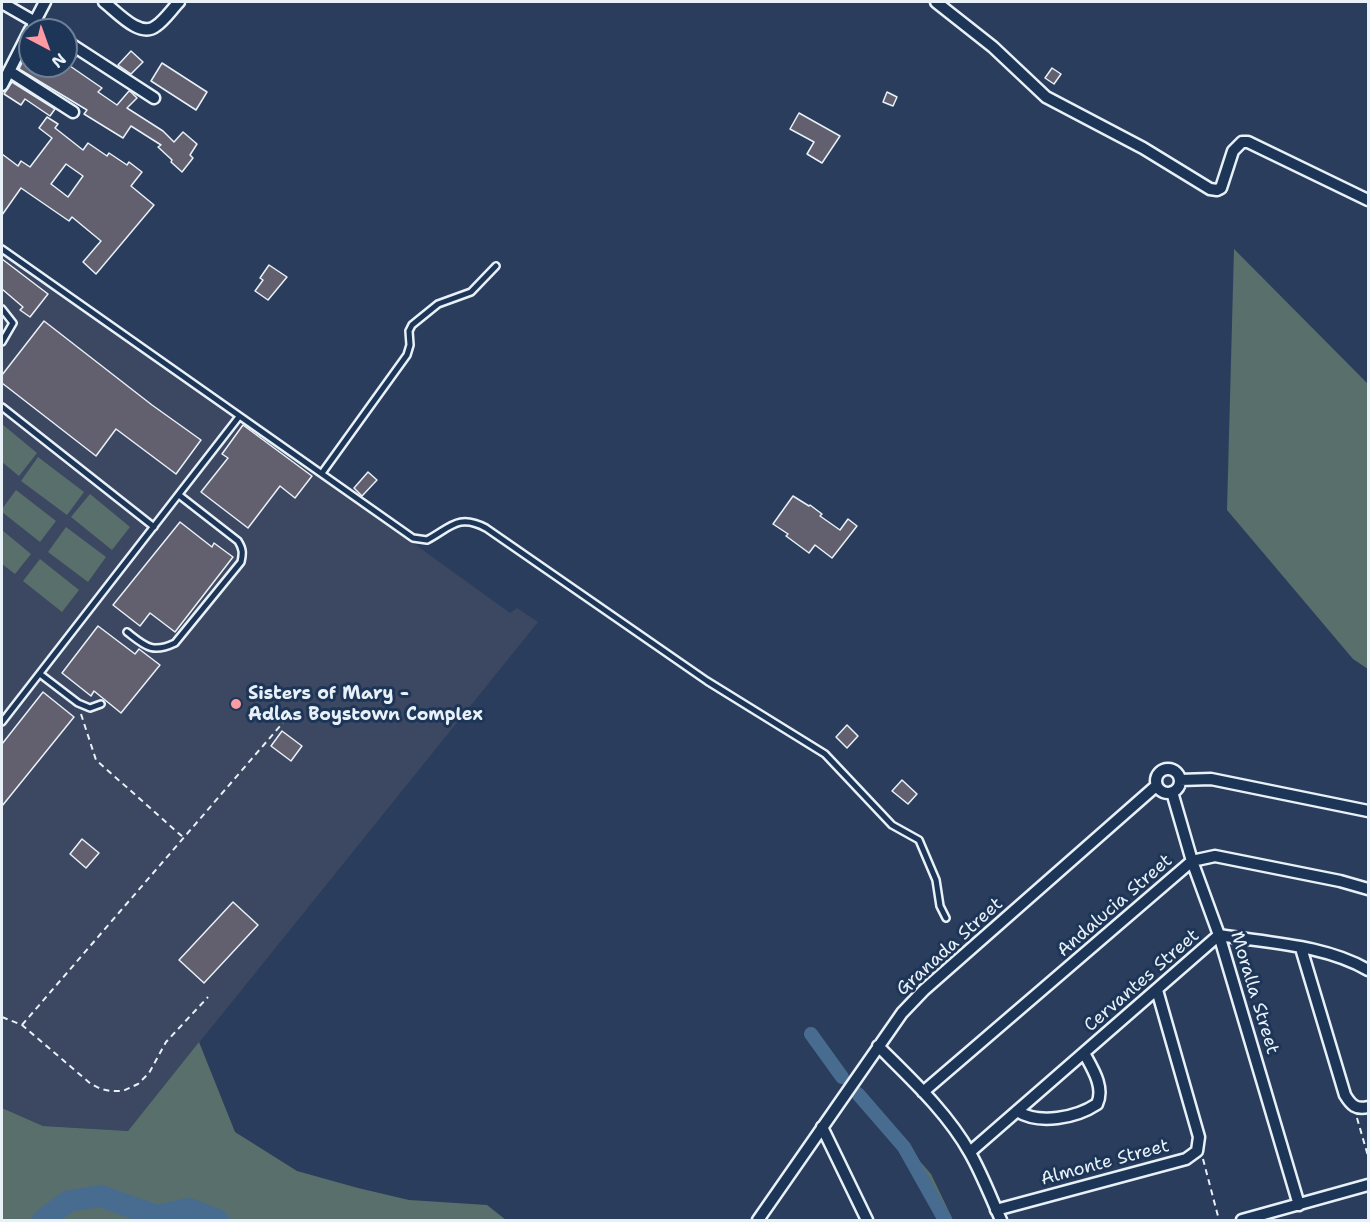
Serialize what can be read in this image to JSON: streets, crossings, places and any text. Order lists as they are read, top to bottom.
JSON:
{
  "streets": {
    "street": [
      "Andalucia Street",
      "Granada Street",
      "Cervantes Street",
      "Moralla Street",
      "Almonte Street"
    ]
  },
  "crossings": [
    ["Andalucia Street", "Moralla Street"],
    ["Granada Street", "Moralla Street"],
    ["Cervantes Street", "Moralla Street"]
  ],
  "places": ["Sisters of Mary - Adlas Boystown Complex"],
  "north": "bottom right"
}
